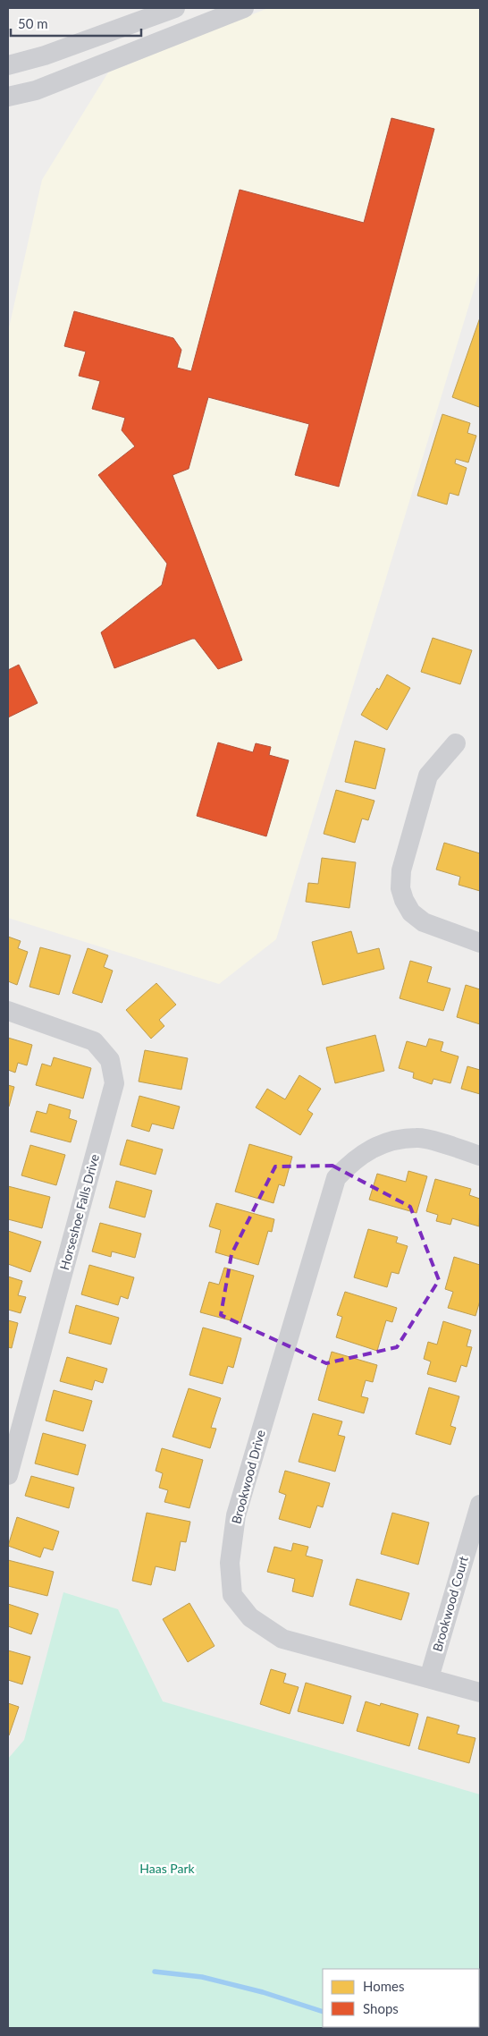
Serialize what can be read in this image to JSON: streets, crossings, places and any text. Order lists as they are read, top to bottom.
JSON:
{
  "streets": {
    "street": ["Horseshoe Falls Drive", "Brookwood Drive", "Brookwood Court"]
  },
  "crossings": [
    ["Brookwood Drive", "Brookwood Court"]
  ],
  "parks": ["Haas Park"],
  "legend": ["Homes", "Shops"],
  "scale_bar": "50 m"
}
